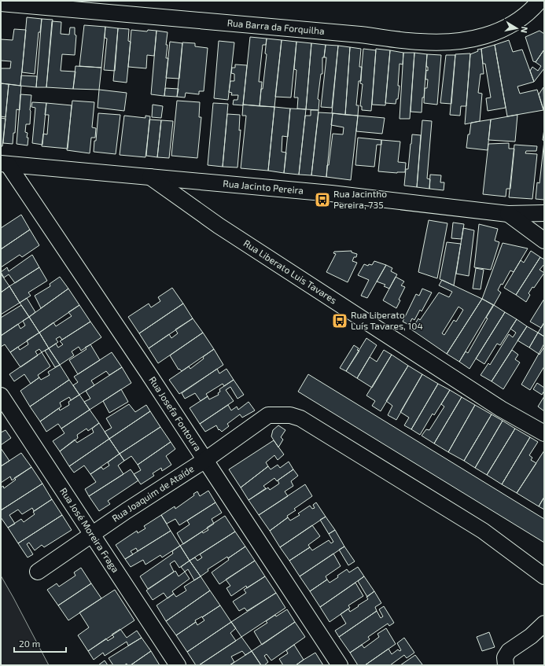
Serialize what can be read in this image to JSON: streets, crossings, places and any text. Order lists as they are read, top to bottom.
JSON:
{
  "streets": {
    "street": [
      "Rua Barra da Forquilha",
      "Rua Jacinto Pereira",
      "Rua Liberato Luis Tavares",
      "Rua Josefa Fontoura",
      "Rua Joaquim de Ataíde",
      "Rua José Moreira Fraga"
    ]
  },
  "crossings": [
    ["Rua Jacinto Pereira", "Rua Liberato Luis Tavares"],
    ["Rua Jacinto Pereira", "Rua Josefa Fontoura"],
    ["Rua Josefa Fontoura", "Rua Joaquim de Ataíde"],
    ["Rua Joaquim de Ataíde", "Rua José Moreira Fraga"]
  ],
  "places": {
    "bus stop": ["Rua Jacintho Pereira, 735", "Rua Liberato Luís Tavares, 104"]
  },
  "scale_bar": "20 m",
  "north": "right"
}
